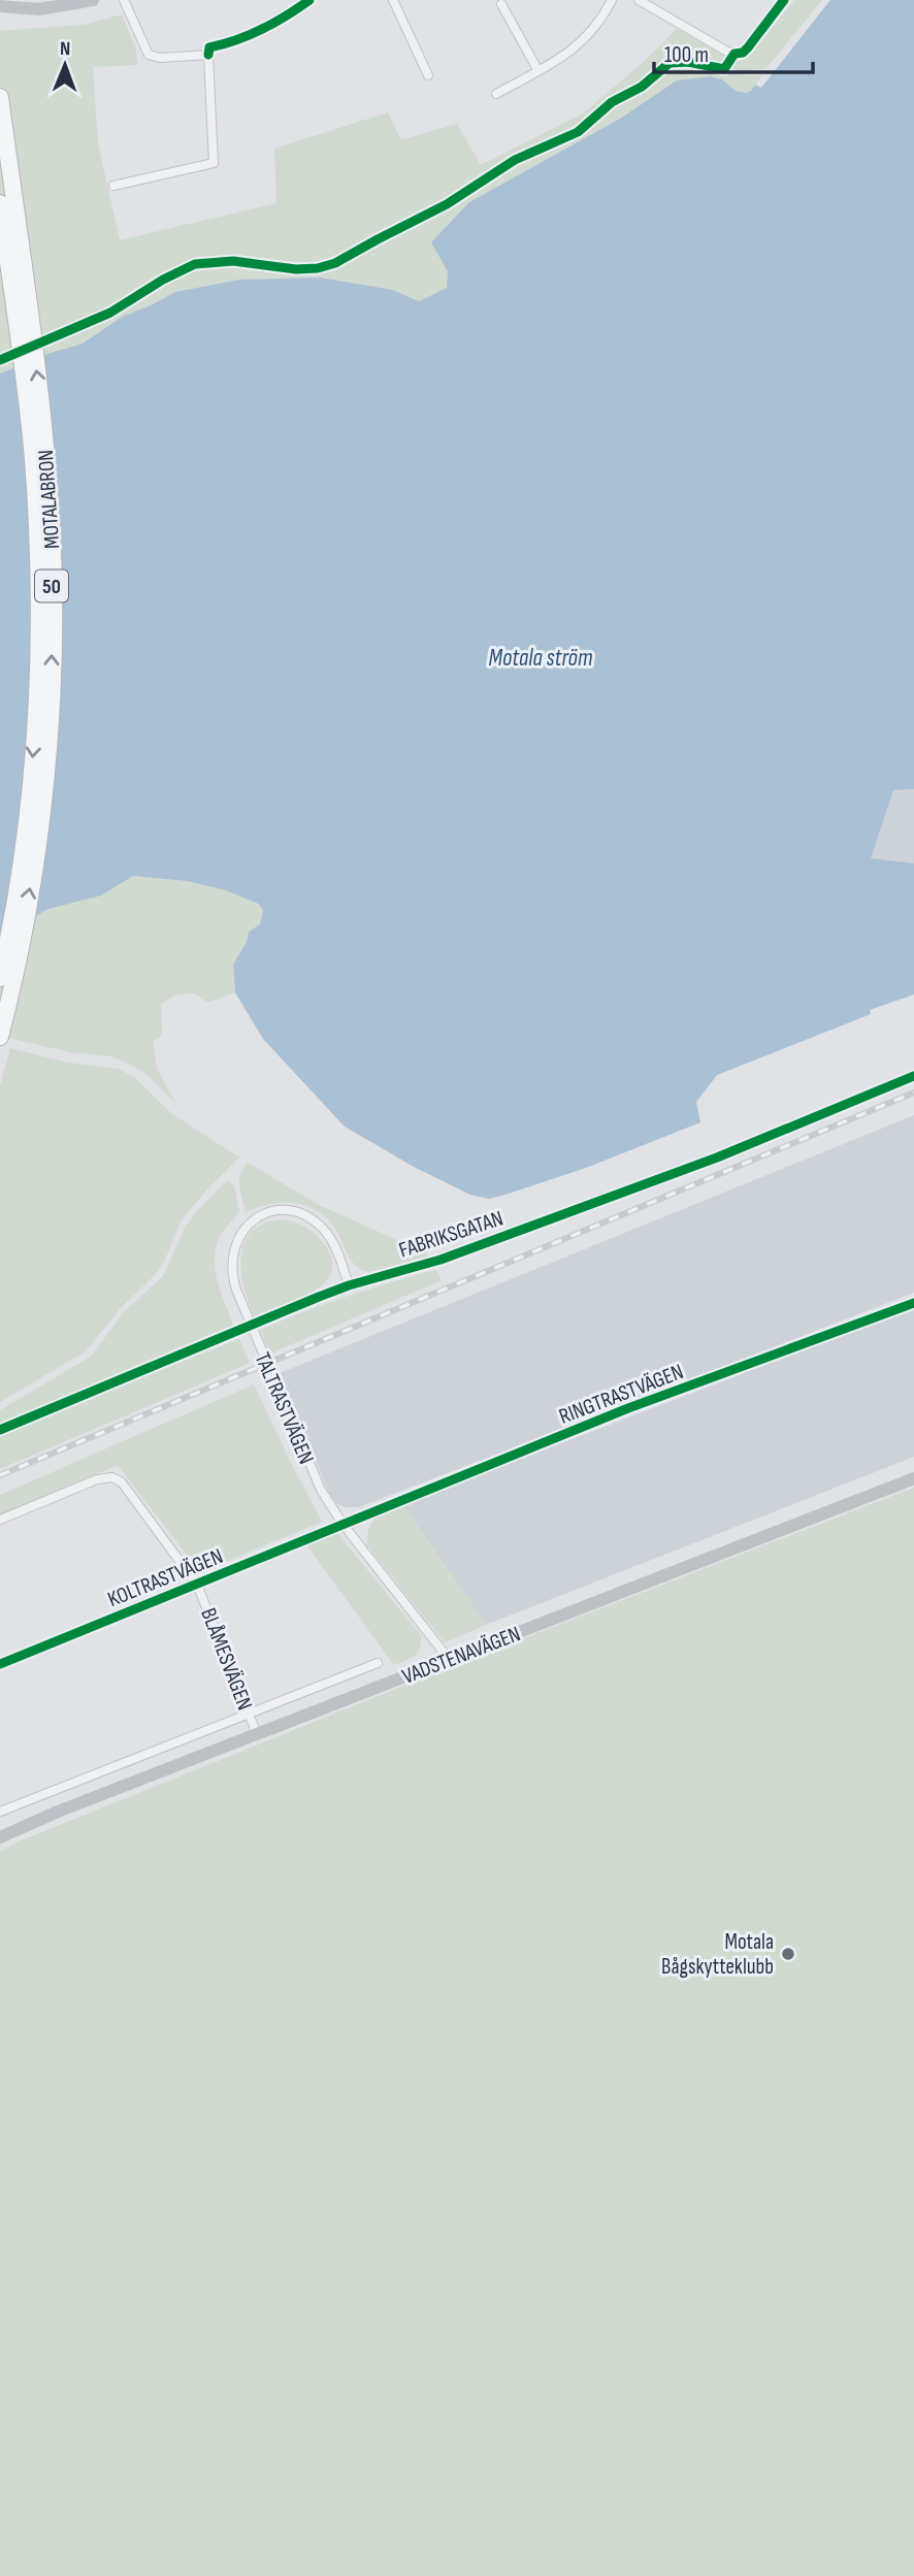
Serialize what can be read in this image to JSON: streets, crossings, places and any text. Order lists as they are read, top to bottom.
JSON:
{
  "streets": {
    "highway": ["MOTALABRON", "50"],
    "main road": ["VADSTENAVÄGEN"],
    "street": [
      "FABRIKSGATAN",
      "RINGTRASTVÄGEN",
      "TALTRASTVÄGEN",
      "KOLTRASTVÄGEN",
      "BLÅMESVÄGEN"
    ]
  },
  "crossings": [
    ["FABRIKSGATAN", "TALTRASTVÄGEN"],
    ["RINGTRASTVÄGEN", "TALTRASTVÄGEN"],
    ["RINGTRASTVÄGEN", "KOLTRASTVÄGEN"],
    ["TALTRASTVÄGEN", "KOLTRASTVÄGEN"],
    ["TALTRASTVÄGEN", "VADSTENAVÄGEN"],
    ["KOLTRASTVÄGEN", "BLÅMESVÄGEN"],
    ["VADSTENAVÄGEN", "BLÅMESVÄGEN"]
  ],
  "water": ["Motala ström"],
  "places": ["Motala Bågskytteklubb"],
  "scale_bar": "100 m",
  "north": "top"
}
